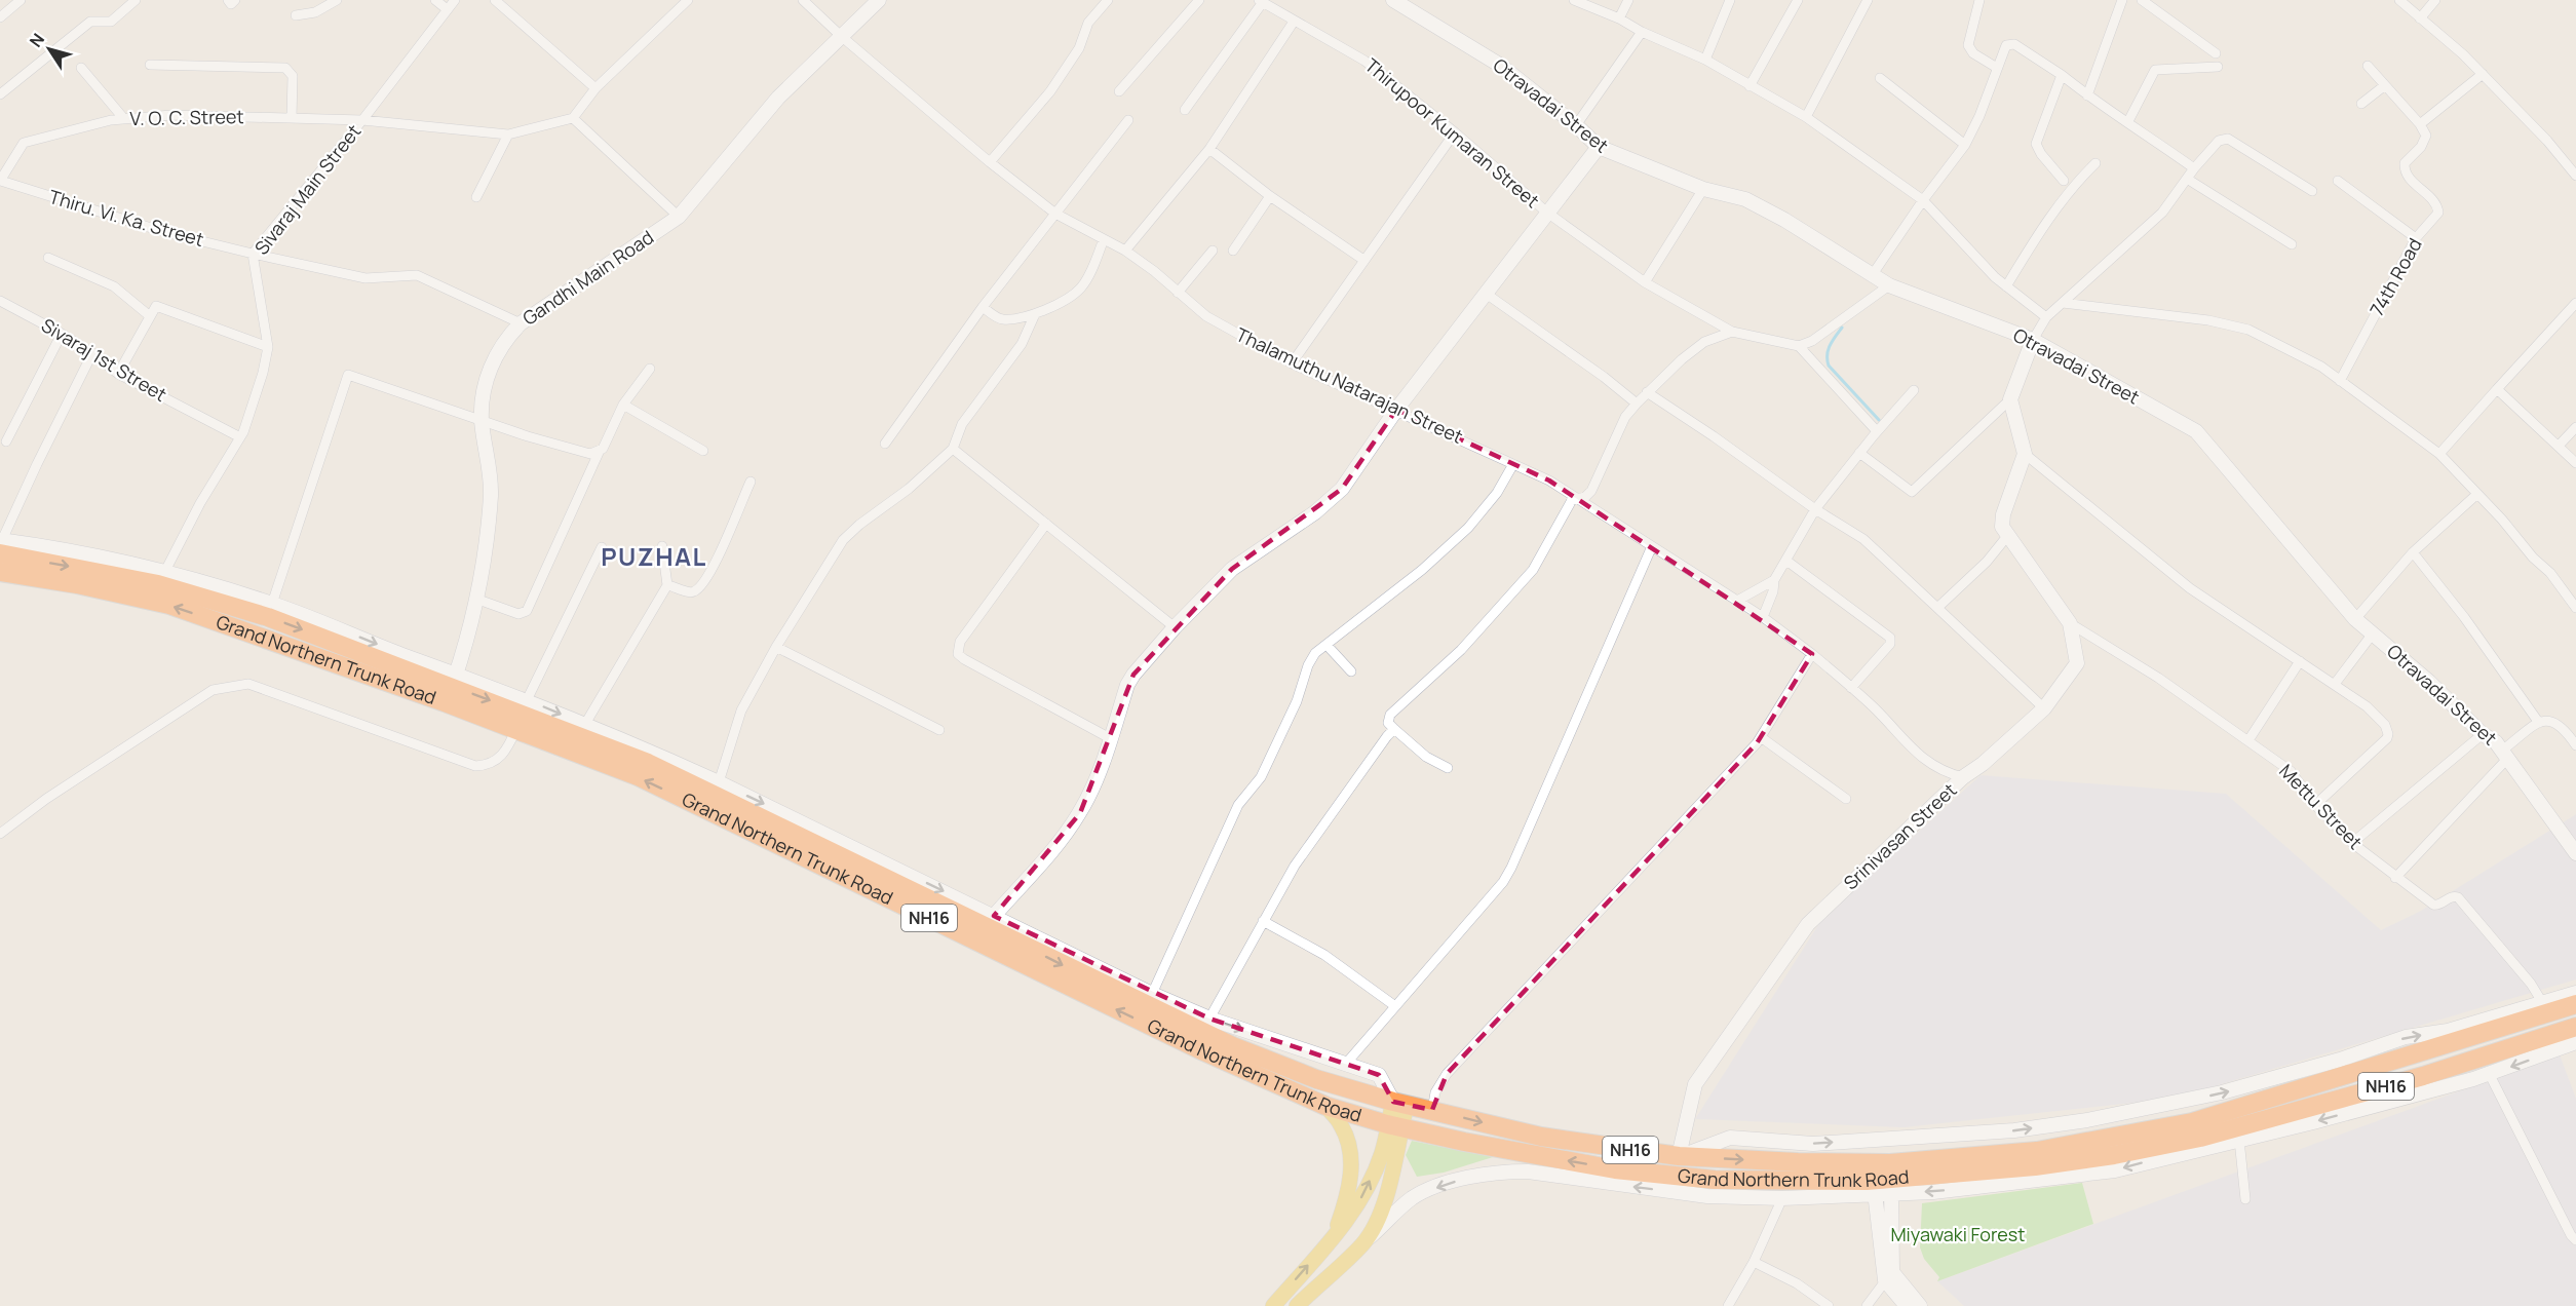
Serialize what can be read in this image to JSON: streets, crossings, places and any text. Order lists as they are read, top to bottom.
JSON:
{
  "streets": {
    "highway": ["Grand Northern Trunk Road", "NH16"],
    "street": [
      "Otravadai Street",
      "V. O. C. Street",
      "Thirupoor Kumaran Street",
      "Sivaraj Main Street",
      "Thiru. Vi. Ka. Street",
      "74th Road",
      "Gandhi Main Road",
      "Sivaraj 1st Street",
      "Thalamuthu Natarajan Street",
      "Mettu Street",
      "Srinivasan Street"
    ]
  },
  "crossings": [
    ["V. O. C. Street", "Sivaraj Main Street"],
    ["V. O. C. Street", "Thiru. Vi. Ka. Street"],
    ["Sivaraj Main Street", "Thiru. Vi. Ka. Street"],
    ["Sivaraj Main Street", "Sivaraj 1st Street"],
    ["Thiru. Vi. Ka. Street", "Gandhi Main Road"],
    ["Gandhi Main Road", "Thalamuthu Natarajan Street"],
    ["Gandhi Main Road", "Grand Northern Trunk Road"],
    ["Thalamuthu Natarajan Street", "Srinivasan Street"],
    ["Grand Northern Trunk Road", "Mettu Street"],
    ["Grand Northern Trunk Road", "Srinivasan Street"],
    ["Grand Northern Trunk Road", "NH16"],
    ["Mettu Street", "Srinivasan Street"],
    ["Mettu Street", "NH16"]
  ],
  "districts": ["PUZHAL"],
  "parks": ["Miyawaki Forest"],
  "north": "top left"
}
